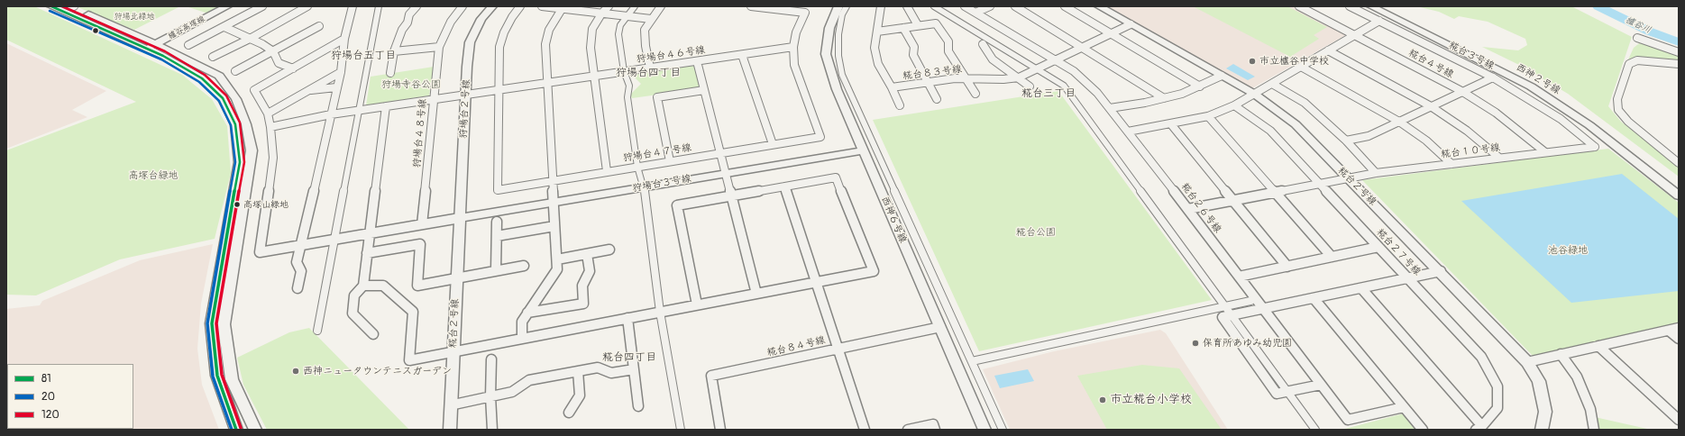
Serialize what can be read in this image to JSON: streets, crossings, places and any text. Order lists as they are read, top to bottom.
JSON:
{
  "streets": {
    "street": [
      "櫨谷高塚線",
      "狩場台４６号線",
      "糀台３号線",
      "糀台４号線",
      "糀台８３号線",
      "西神２号線",
      "狩場台２号線",
      "狩場台４８号線",
      "糀台１０号線",
      "狩場台４７号線",
      "狩場台３号線",
      "糀台２号線",
      "糀台２６号線",
      "西神６号線",
      "糀台２７号線",
      "糀台８４号線"
    ]
  },
  "crossings": [
    ["狩場台４６号線", "狩場台２号線"],
    ["狩場台４６号線", "狩場台４８号線"],
    ["狩場台４６号線", "狩場台４７号線"],
    ["糀台３号線", "糀台１０号線"],
    ["糀台４号線", "糀台１０号線"],
    ["糀台８３号線", "糀台２号線"],
    ["糀台８３号線", "糀台２６号線"],
    ["狩場台２号線", "狩場台３号線"],
    ["狩場台２号線", "糀台２号線"],
    ["糀台１０号線", "糀台２号線"],
    ["糀台１０号線", "糀台２６号線"],
    ["糀台１０号線", "糀台２７号線"],
    ["狩場台３号線", "糀台２号線"],
    ["狩場台３号線", "西神６号線"],
    ["西神６号線", "糀台８４号線"]
  ],
  "districts": [
    "狩場台五丁目",
    "狩場台四丁目",
    "糀台三丁目",
    "糀台四丁目"
  ],
  "water": ["櫨谷川"],
  "parks": [
    "狩場北緑地",
    "狩場寺谷公園",
    "高塚台緑地",
    "糀台公園",
    "池谷緑地"
  ],
  "places": [
    "市立櫨谷中学校",
    "高塚山緑地",
    "保育所あゆみ幼児園",
    "西神ニュータウンテニスガーデン",
    "市立糀台小学校"
  ],
  "lines": ["transit line 81", "transit line 120", "transit line 20"],
  "legend": ["81", "20", "120"]
}
